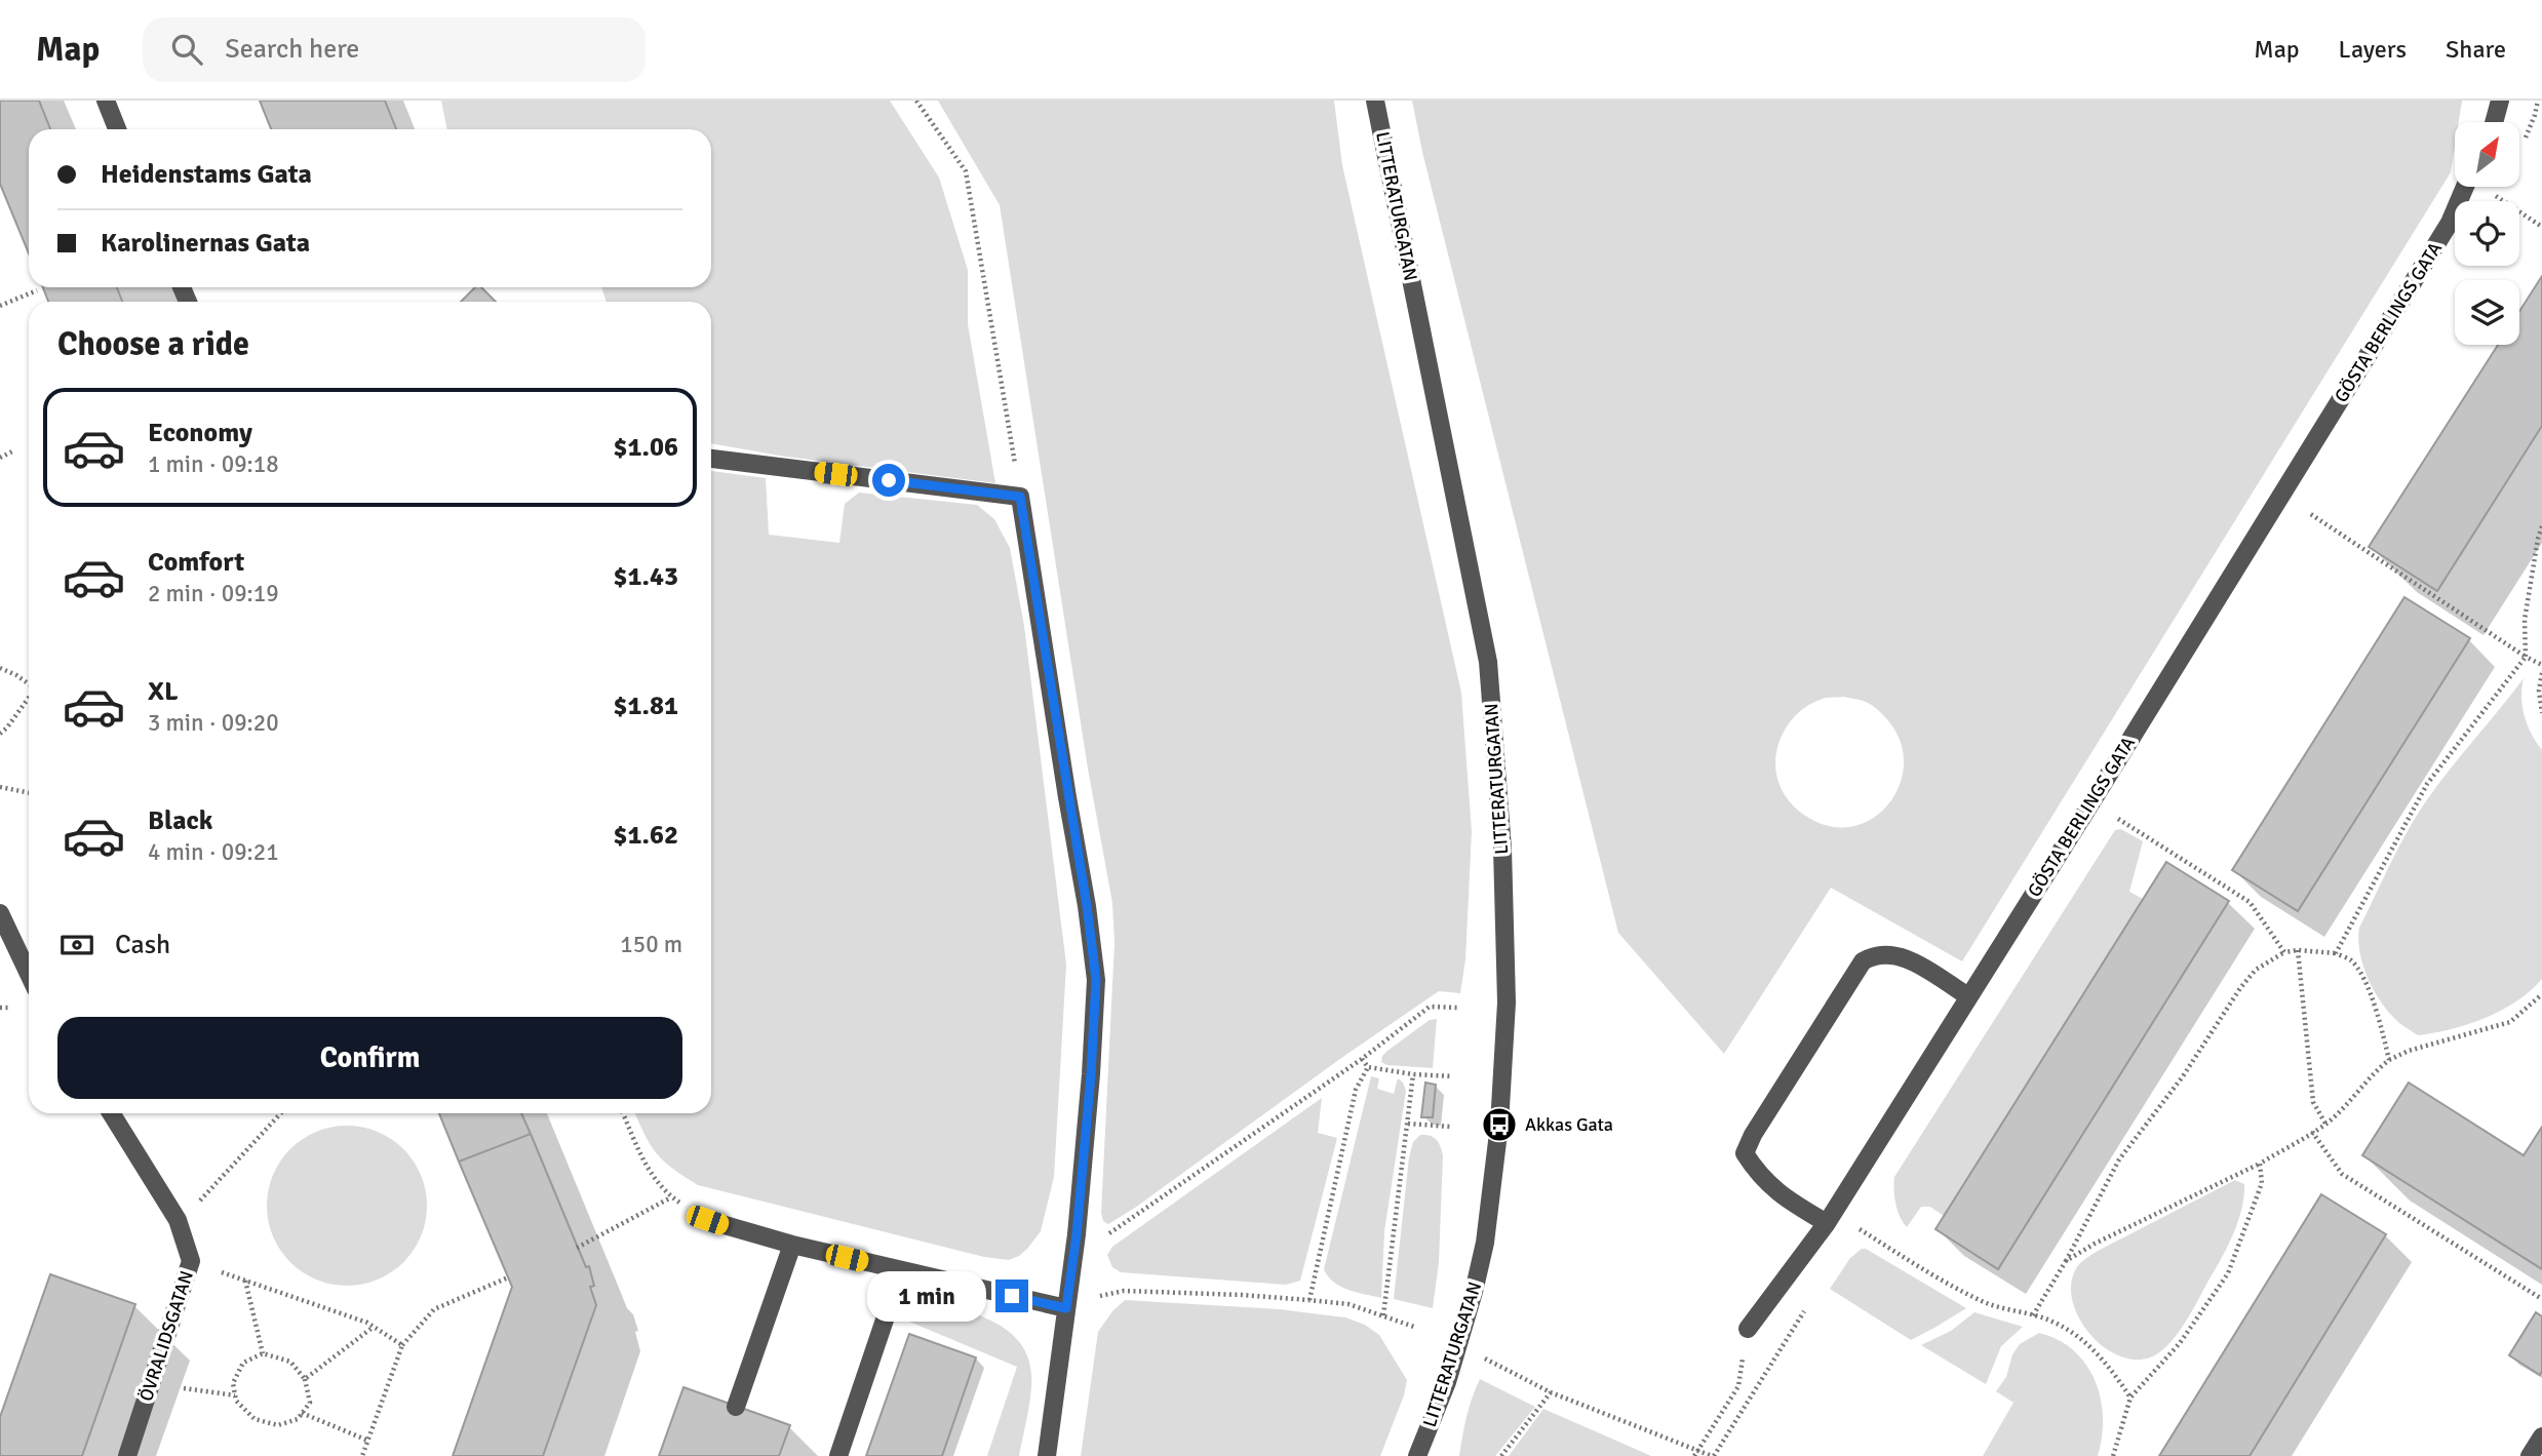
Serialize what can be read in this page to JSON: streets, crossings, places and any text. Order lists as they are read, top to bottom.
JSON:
{
  "streets": {
    "street": ["LITTERATURGATAN", "GÖSTA BERLINGS GATA", "ÖVRALIDSGATAN"]
  },
  "places": {
    "bus stop": ["Akkas Gata"]
  },
  "north": "top right",
  "page": {
    "header": "Map",
    "search": "Search here",
    "nav": ["Map", "Layers", "Share"],
    "banner": ["Heidenstams Gata", "Karolinernas Gata"],
    "heading": "Choose a ride",
    "list": [
      {
        "name": "Economy",
        "note": "1 min · 09:18",
        "value": "$1.06"
      },
      {
        "name": "Comfort",
        "note": "2 min · 09:19",
        "value": "$1.43"
      },
      {
        "name": "XL",
        "note": "3 min · 09:20",
        "value": "$1.81"
      },
      {
        "name": "Black",
        "note": "4 min · 09:21",
        "value": "$1.62"
      }
    ],
    "pay": ["Cash", "150 m"],
    "buttons": "Confirm",
    "bubble": "1 min"
  }
}
